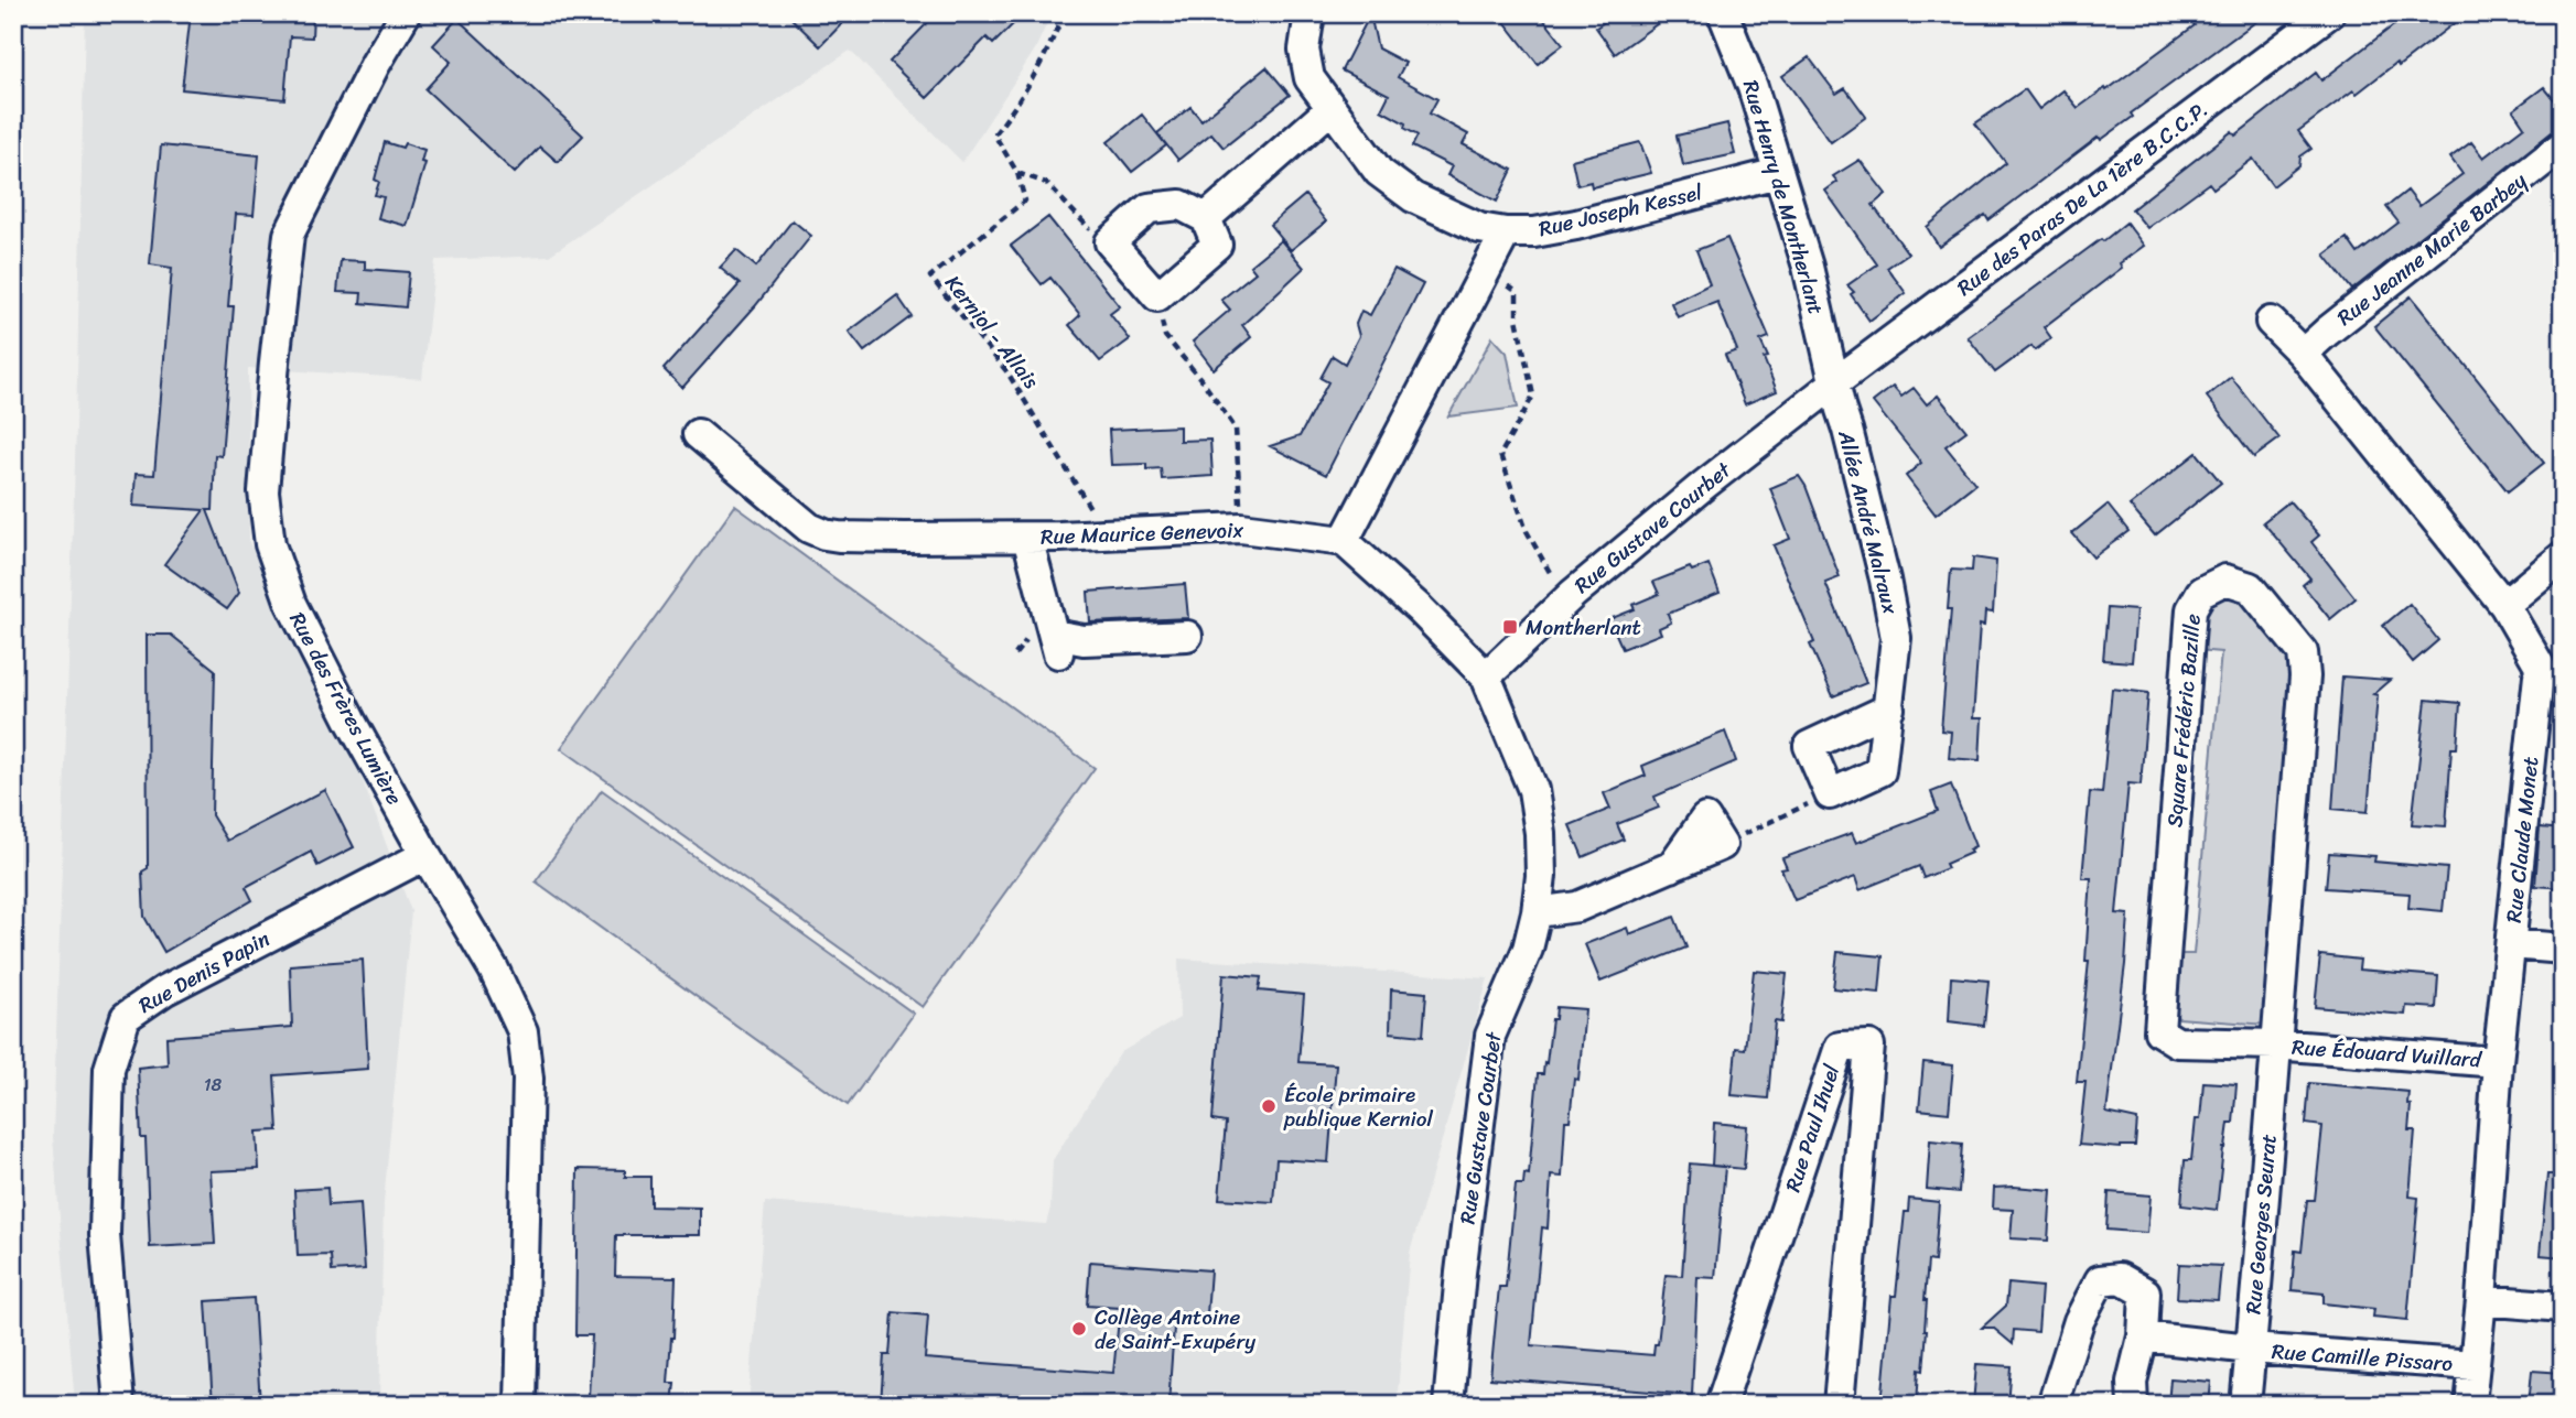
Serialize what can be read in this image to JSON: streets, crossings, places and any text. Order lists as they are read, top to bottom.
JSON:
{
  "streets": {
    "street": [
      "Rue Henry de Montherlant",
      "Rue des Paras De La 1ère B.C.C.P.",
      "Rue Joseph Kessel",
      "Rue Jeanne Marie Barbey",
      "Allée André Malraux",
      "Rue Gustave Courbet",
      "Rue Maurice Genevoix",
      "Rue des Frères Lumière",
      "Square Frédéric Bazille",
      "Rue Claude Monet",
      "Rue Denis Papin",
      "Rue Édouard Vuillard",
      "Rue Paul Ihuel",
      "Rue Georges Seurat",
      "Rue Camille Pissaro"
    ],
    "path": ["Kerniol - Allais"]
  },
  "crossings": [
    ["Rue Henry de Montherlant", "Rue des Paras De La 1ère B.C.C.P."],
    ["Rue Henry de Montherlant", "Rue Joseph Kessel"],
    ["Rue Henry de Montherlant", "Allée André Malraux"],
    ["Rue Henry de Montherlant", "Rue Gustave Courbet"],
    ["Rue des Paras De La 1ère B.C.C.P.", "Allée André Malraux"],
    ["Rue des Paras De La 1ère B.C.C.P.", "Rue Gustave Courbet"],
    ["Rue Jeanne Marie Barbey", "Rue Claude Monet"],
    ["Kerniol - Allais", "Rue Maurice Genevoix"],
    ["Allée André Malraux", "Rue Gustave Courbet"],
    ["Rue des Frères Lumière", "Rue Denis Papin"],
    ["Square Frédéric Bazille", "Rue Édouard Vuillard"],
    ["Square Frédéric Bazille", "Rue Georges Seurat"],
    ["Rue Claude Monet", "Rue Édouard Vuillard"],
    ["Rue Claude Monet", "Rue Camille Pissaro"],
    ["Rue Édouard Vuillard", "Rue Georges Seurat"],
    ["Rue Georges Seurat", "Rue Camille Pissaro"]
  ],
  "places": {
    "transit": ["Montherlant"],
    "other": ["École primaire publique Kerniol", "Collège Antoine de Saint-Exupéry"]
  },
  "house_numbers": ["18"]
}
